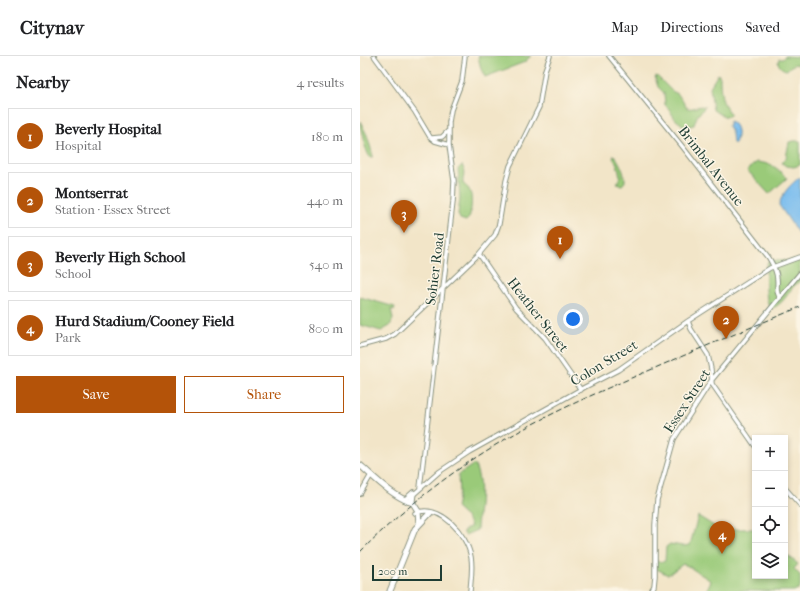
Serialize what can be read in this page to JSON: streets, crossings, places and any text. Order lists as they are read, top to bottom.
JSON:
{
  "streets": {
    "main road": [
      "Brimbal Avenue",
      "Sohier Road",
      "Heather Street",
      "Colon Street",
      "Essex Street"
    ]
  },
  "crossings": [
    ["Brimbal Avenue", "Colon Street"],
    ["Brimbal Avenue", "Essex Street"],
    ["Sohier Road", "Colon Street"],
    ["Heather Street", "Colon Street"]
  ],
  "scale_bar": "200 m",
  "page": {
    "header": "Citynav",
    "nav": ["Map", "Directions", "Saved"],
    "heading": ["Nearby", "4 results"],
    "list": [
      {
        "mark": "1",
        "name": "Beverly Hospital",
        "note": "Hospital",
        "value": "180 m"
      },
      {
        "mark": "2",
        "name": "Montserrat",
        "note": "Station · Essex Street",
        "value": "440 m"
      },
      {
        "mark": "3",
        "name": "Beverly High School",
        "note": "School",
        "value": "540 m"
      },
      {
        "mark": "4",
        "name": "Hurd Stadium/Cooney Field",
        "note": "Park",
        "value": "800 m"
      }
    ],
    "pins": [
      "3",
      "1",
      "2",
      "4"
    ],
    "buttons": ["Save", "Share"],
    "map_buttons": ["+", "−"],
    "scale": "200 m"
  }
}
